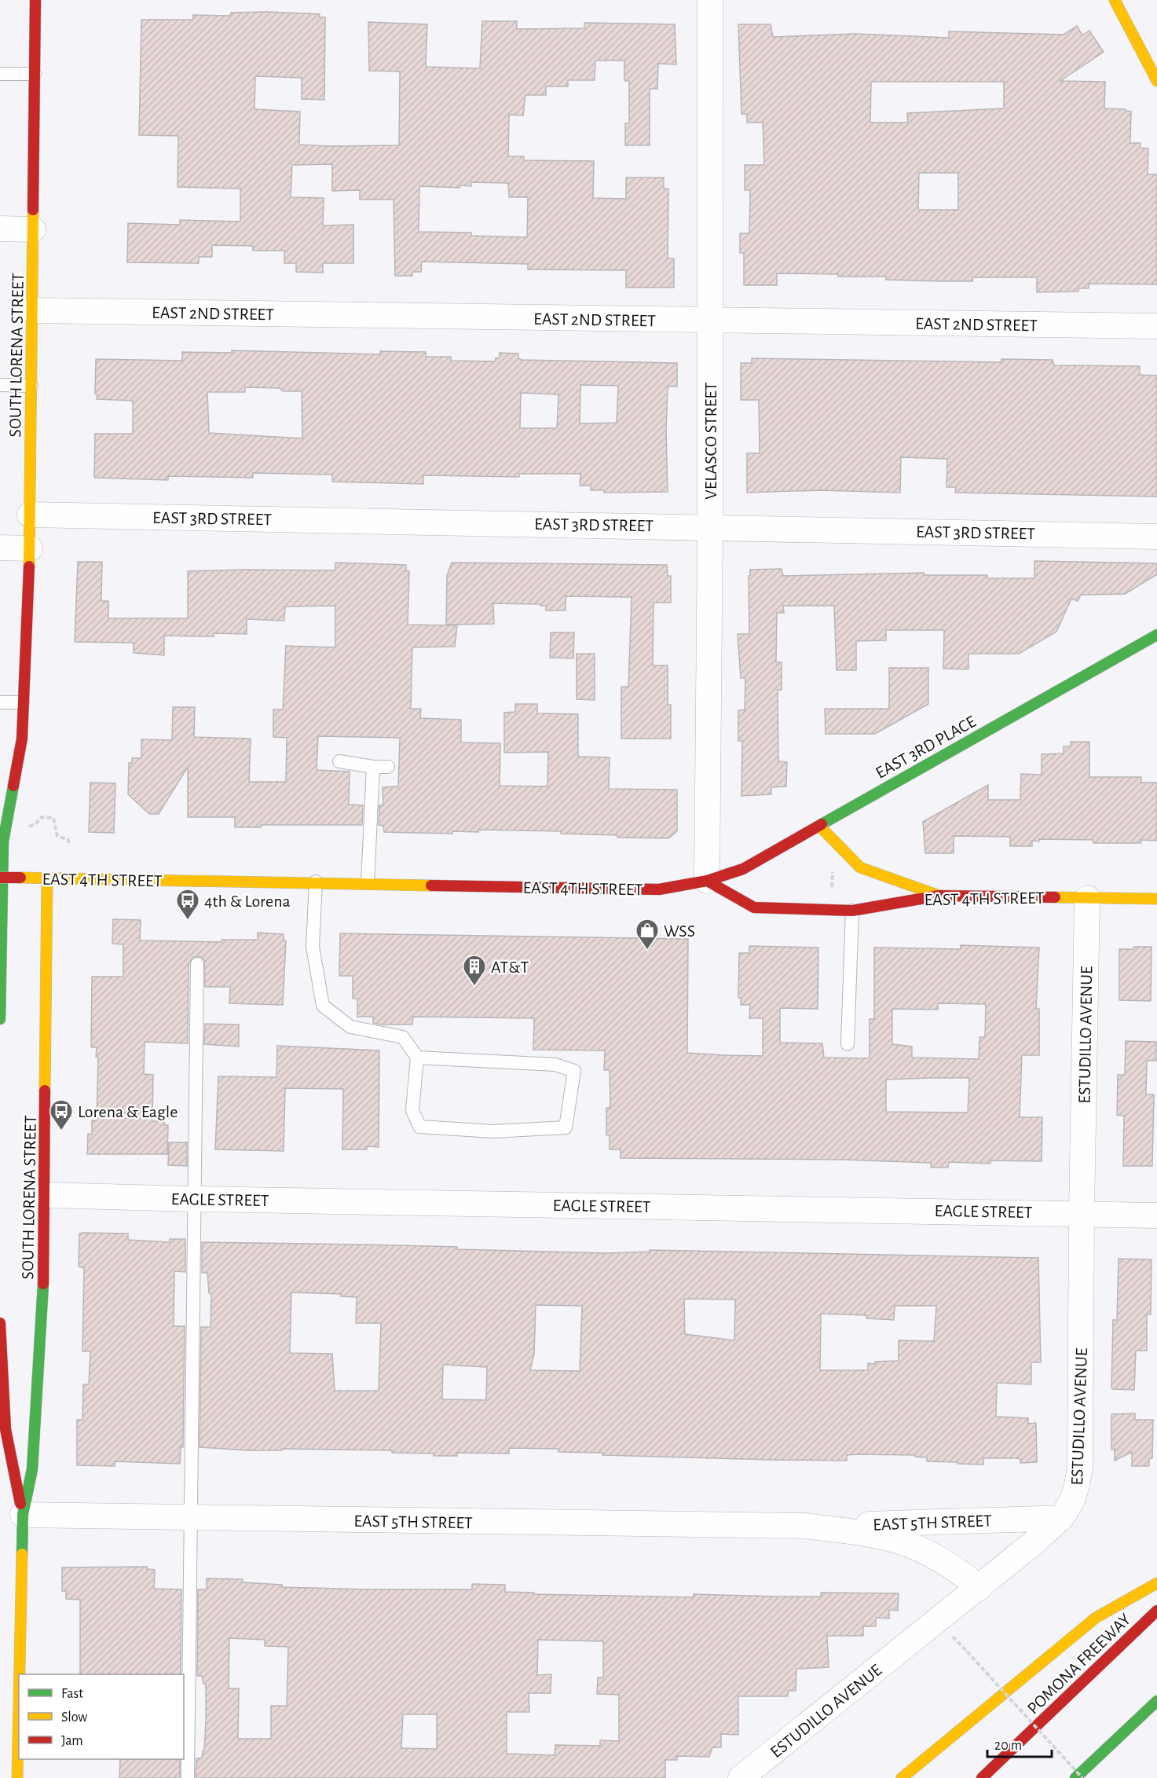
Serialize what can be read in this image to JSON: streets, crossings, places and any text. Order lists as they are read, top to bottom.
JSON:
{
  "streets": {
    "main road": [
      "SOUTH LORENA STREET",
      "EAST 3RD PLACE",
      "EAST 4TH STREET",
      "POMONA FREEWAY"
    ],
    "street": [
      "EAST 2ND STREET",
      "VELASCO STREET",
      "EAST 3RD STREET",
      "ESTUDILLO AVENUE",
      "EAGLE STREET",
      "EAST 5TH STREET"
    ]
  },
  "crossings": [
    ["EAST 2ND STREET", "SOUTH LORENA STREET"],
    ["EAST 2ND STREET", "VELASCO STREET"],
    ["SOUTH LORENA STREET", "EAST 3RD STREET"],
    ["SOUTH LORENA STREET", "EAST 4TH STREET"],
    ["SOUTH LORENA STREET", "EAGLE STREET"],
    ["SOUTH LORENA STREET", "EAST 5TH STREET"],
    ["VELASCO STREET", "EAST 3RD STREET"],
    ["VELASCO STREET", "EAST 3RD PLACE"],
    ["VELASCO STREET", "EAST 4TH STREET"],
    ["EAST 3RD PLACE", "EAST 4TH STREET"],
    ["EAST 4TH STREET", "ESTUDILLO AVENUE"],
    ["ESTUDILLO AVENUE", "EAGLE STREET"],
    ["ESTUDILLO AVENUE", "EAST 5TH STREET"]
  ],
  "places": {
    "bus stop": ["4th & Lorena", "Lorena & Eagle"],
    "shop": ["WSS"],
    "building": ["AT&T"]
  },
  "legend": ["Fast", "Slow", "Jam"],
  "scale_bar": "20 m"
}
